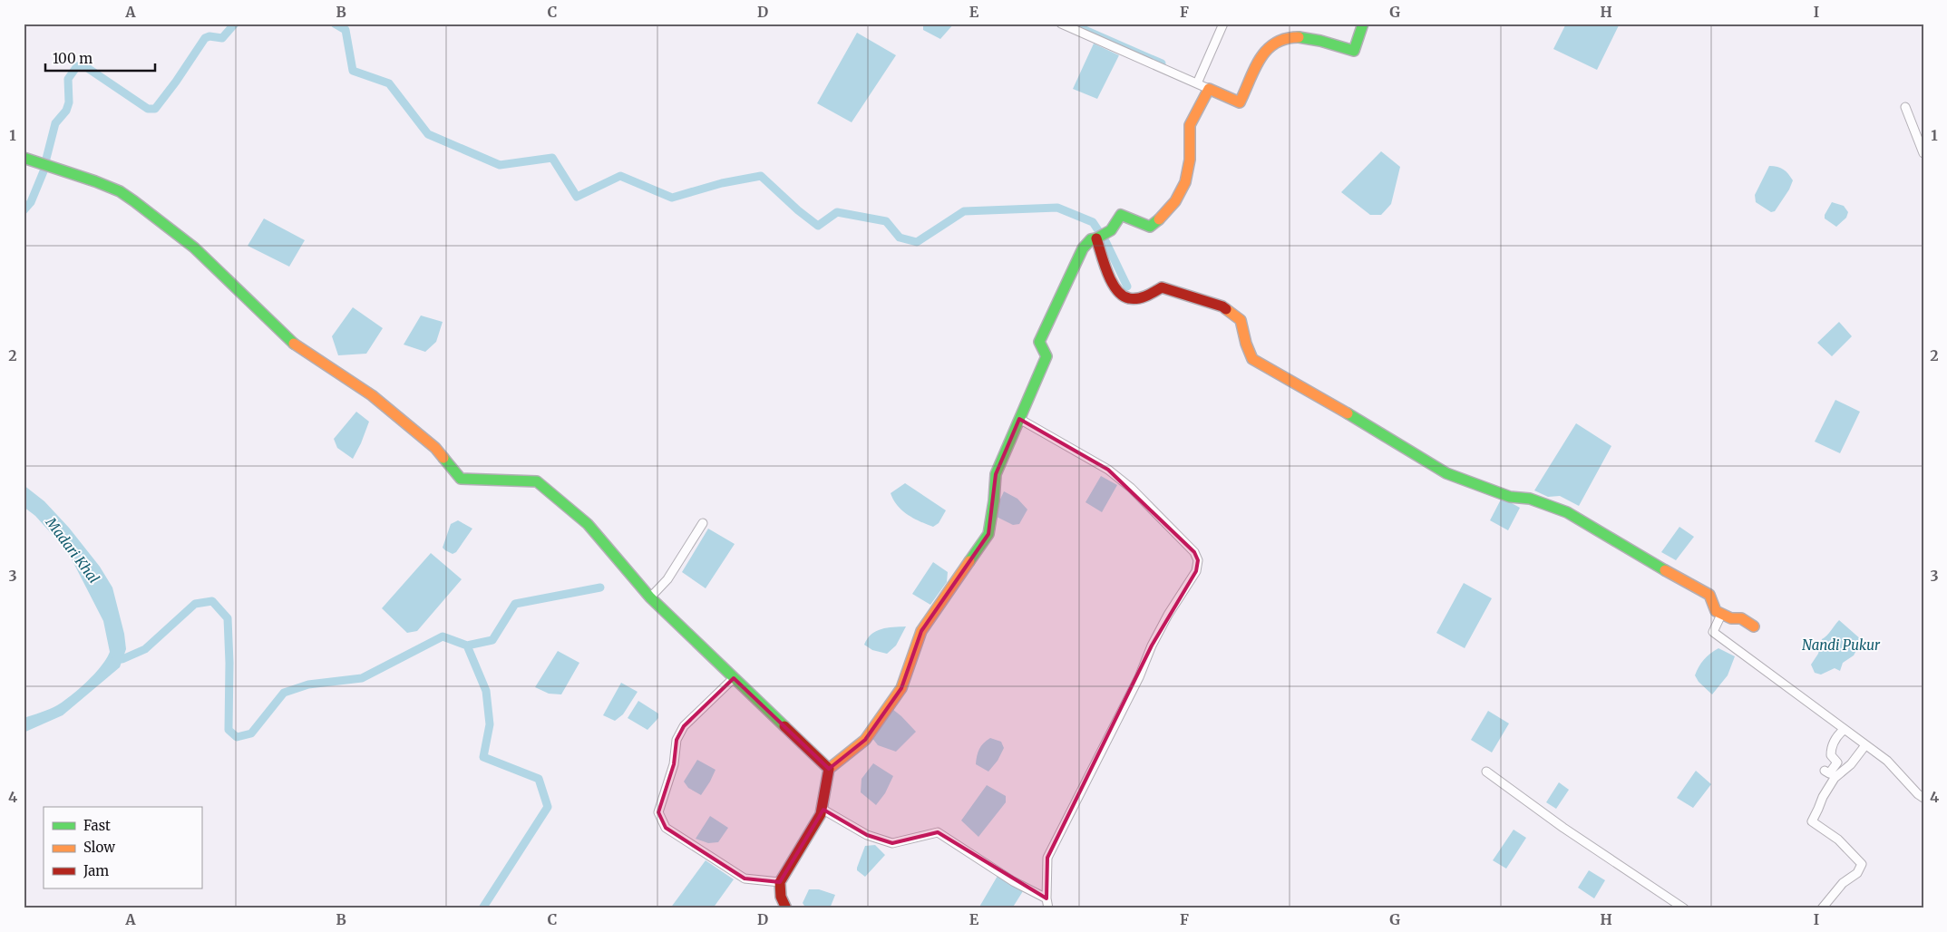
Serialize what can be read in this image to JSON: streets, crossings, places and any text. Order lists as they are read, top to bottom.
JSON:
{
  "water": ["Madari Khal", "Nandi Pukur"],
  "legend": ["Fast", "Slow", "Jam"],
  "scale_bar": "100 m",
  "grid": {
    "columns": [
      "A",
      "B",
      "C",
      "D",
      "E",
      "F",
      "G",
      "H",
      "I"
    ],
    "rows": [
      "1",
      "2",
      "3",
      "4"
    ]
  }
}
